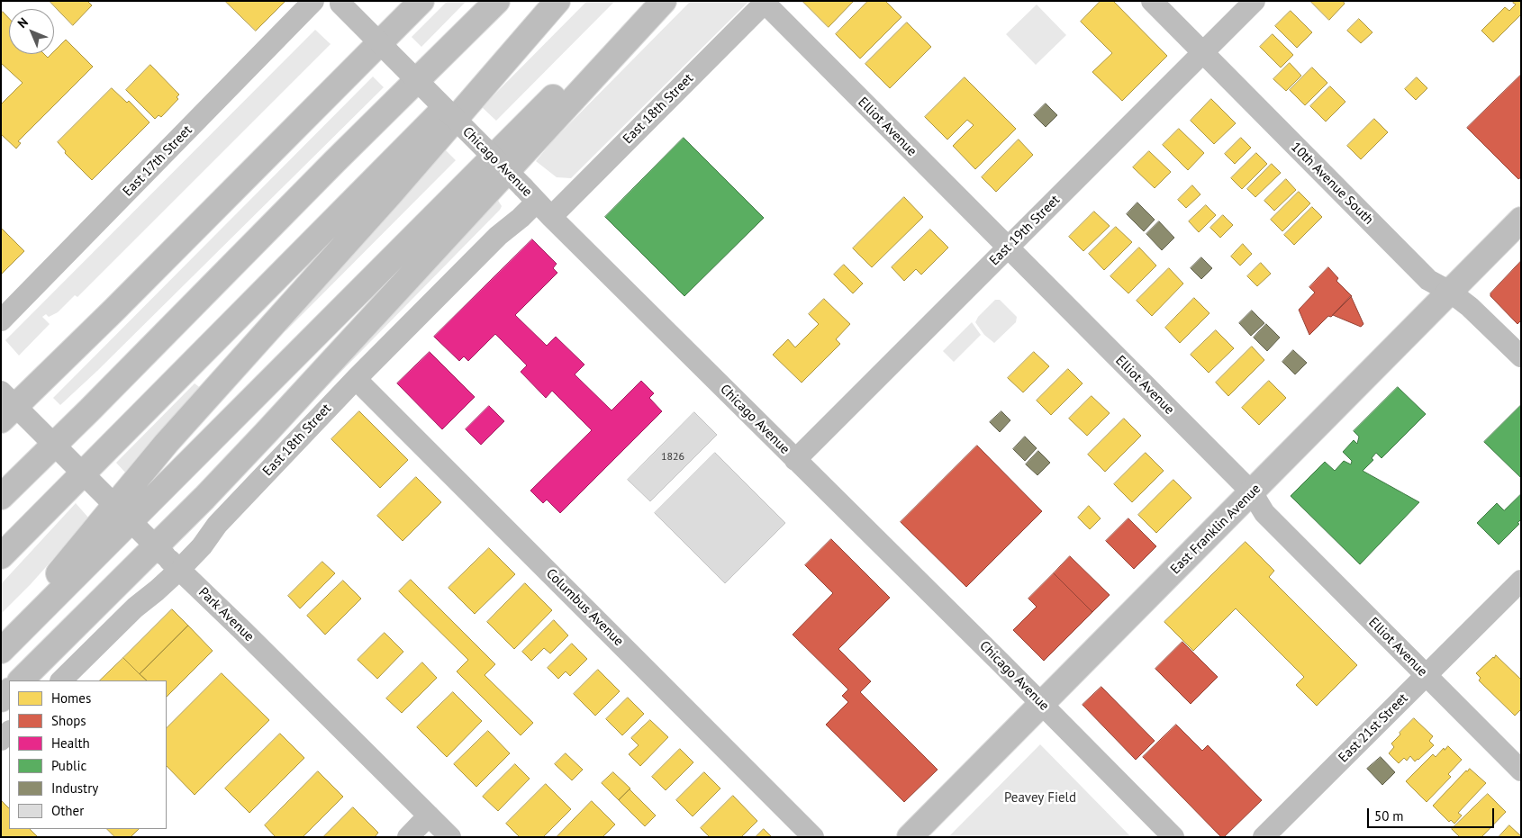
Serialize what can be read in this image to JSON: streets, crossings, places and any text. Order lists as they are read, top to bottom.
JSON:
{
  "streets": {
    "main road": ["East Franklin Avenue"],
    "street": [
      "East 18th Street",
      "Elliot Avenue",
      "East 17th Street",
      "Chicago Avenue",
      "10th Avenue South",
      "East 19th Street",
      "Columbus Avenue",
      "Park Avenue",
      "East 21st Street"
    ]
  },
  "crossings": [
    ["East 18th Street", "Elliot Avenue"],
    ["East 18th Street", "Chicago Avenue"],
    ["East 18th Street", "Columbus Avenue"],
    ["East 18th Street", "Park Avenue"],
    ["Elliot Avenue", "East 19th Street"],
    ["Elliot Avenue", "East Franklin Avenue"],
    ["Elliot Avenue", "East 21st Street"],
    ["Chicago Avenue", "East 19th Street"],
    ["Chicago Avenue", "East Franklin Avenue"],
    ["10th Avenue South", "East 19th Street"],
    ["10th Avenue South", "East Franklin Avenue"]
  ],
  "parks": ["Peavey Field"],
  "house_numbers": ["1826"],
  "legend": [
    "Homes",
    "Shops",
    "Health",
    "Public",
    "Industry",
    "Other"
  ],
  "scale_bar": "50 m",
  "north": "top left"
}
